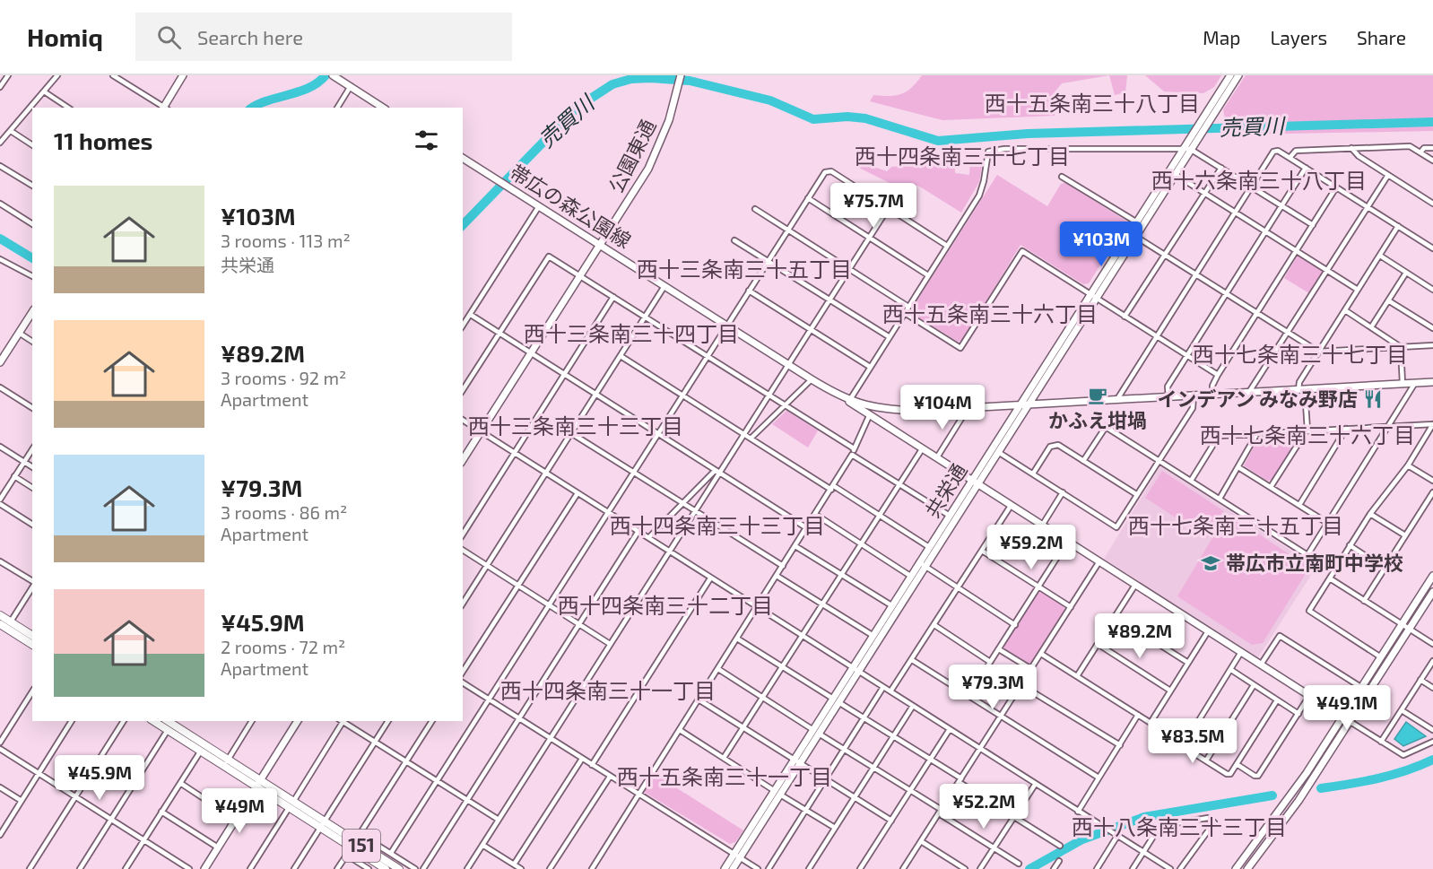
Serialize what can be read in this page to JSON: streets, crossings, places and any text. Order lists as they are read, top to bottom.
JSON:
{
  "streets": {
    "main road": ["151"],
    "street": ["公園東通", "帯広の森公園線", "共栄通"]
  },
  "crossings": [
    ["公園東通", "帯広の森公園線"],
    ["帯広の森公園線", "共栄通"]
  ],
  "districts": [
    "西十五条南三十八丁目",
    "西十四条南三十七丁目",
    "西十六条南三十八丁目",
    "西十三条南三十五丁目",
    "西十五条南三十六丁目",
    "西十三条南三十四丁目",
    "西十七条南三十七丁目",
    "西十三条南三十三丁目",
    "西十七条南三十六丁目",
    "西十四条南三十三丁目",
    "西十七条南三十五丁目",
    "西十四条南三十二丁目",
    "西十四条南三十一丁目",
    "西十五条南三十一丁目",
    "西十八条南三十三丁目"
  ],
  "water": ["売買川"],
  "places": {
    "cafe": ["かふえ坩堝"],
    "restaurant": ["インデアン みなみ野店"],
    "school or university": ["帯広市立南町中学校"]
  },
  "page": {
    "header": "Homiq",
    "search": "Search here",
    "nav": ["Map", "Layers", "Share"],
    "heading": "11 homes",
    "list": [
      {
        "name": "¥103M",
        "note": "3 rooms · 113 m² · 共栄通"
      },
      {
        "name": "¥89.2M",
        "note": "3 rooms · 92 m² · Apartment"
      },
      {
        "name": "¥79.3M",
        "note": "3 rooms · 86 m² · Apartment"
      },
      {
        "name": "¥45.9M",
        "note": "2 rooms · 72 m² · Apartment"
      }
    ],
    "price": [
      "¥75.7M",
      "¥103M",
      "¥104M",
      "¥59.2M",
      "¥89.2M",
      "¥79.3M",
      "¥49.1M",
      "¥83.5M",
      "¥45.9M",
      "¥52.2M",
      "¥49M"
    ]
  }
}
